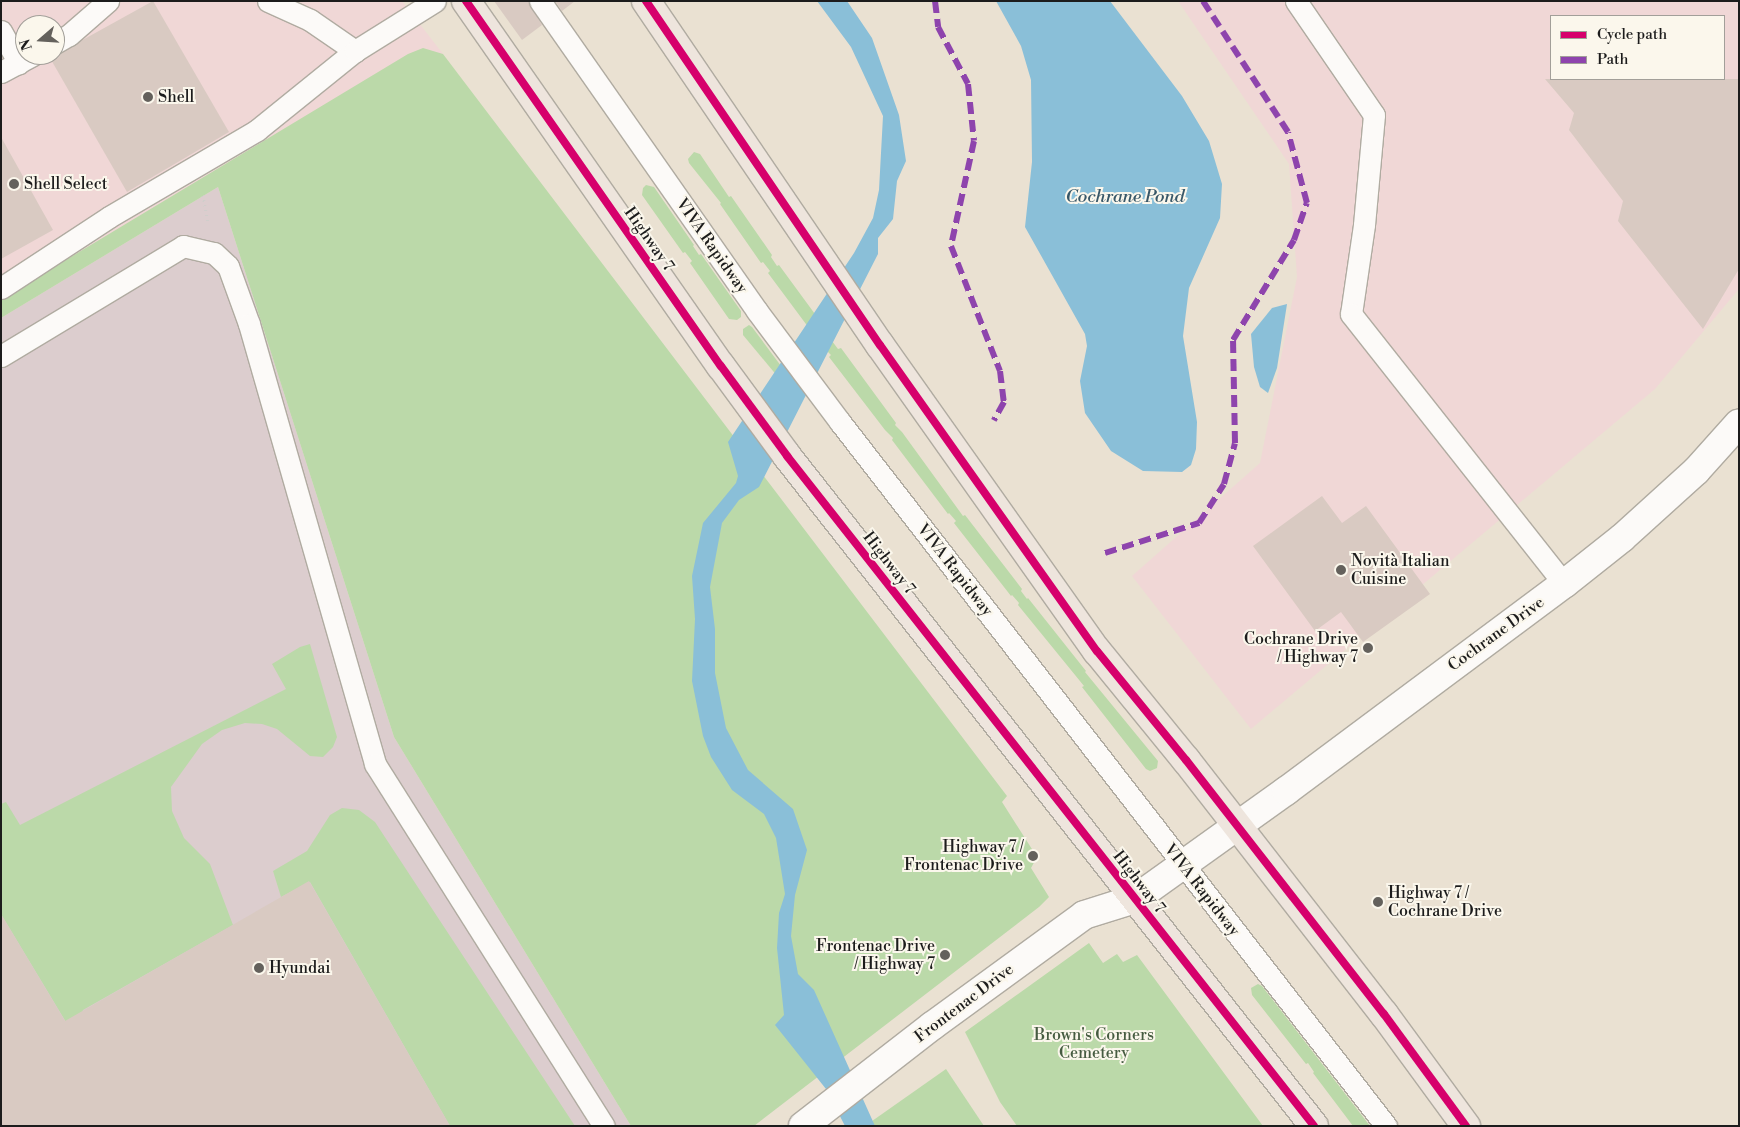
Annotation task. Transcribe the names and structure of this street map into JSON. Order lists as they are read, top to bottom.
{
  "streets": {
    "main road": ["Highway 7"],
    "street": ["Cochrane Drive", "Frontenac Drive"],
    "lane": ["VIVA Rapidway"]
  },
  "crossings": [
    ["Highway 7", "Frontenac Drive"],
    ["VIVA Rapidway", "Cochrane Drive"],
    ["VIVA Rapidway", "Frontenac Drive"],
    ["Cochrane Drive", "Frontenac Drive"]
  ],
  "water": ["Cochrane Pond"],
  "parks": ["Brown's Corners Cemetery"],
  "places": [
    "Shell",
    "Shell Select",
    "Novità Italian Cuisine",
    "Cochrane Drive / Highway 7",
    "Highway 7 / Frontenac Drive",
    "Highway 7 / Cochrane Drive",
    "Frontenac Drive / Highway 7",
    "Hyundai"
  ],
  "legend": ["Cycle path", "Path"],
  "north": "left"
}
